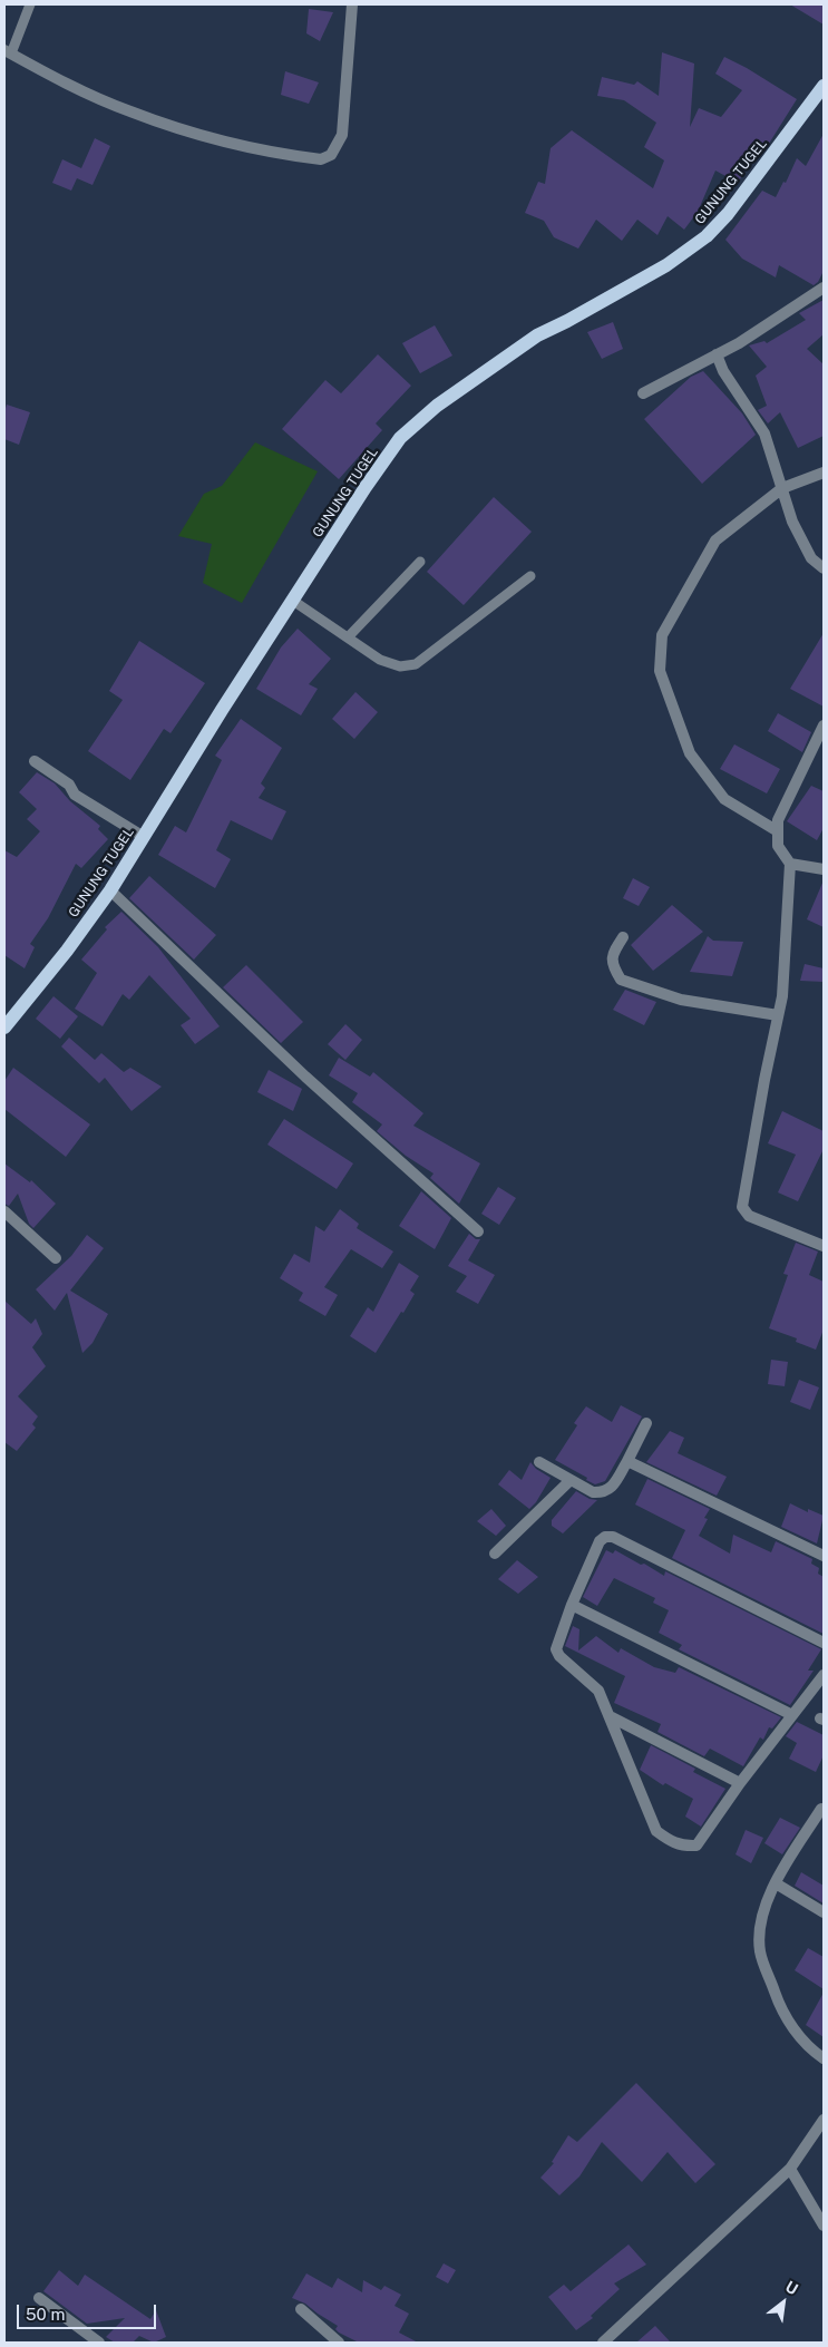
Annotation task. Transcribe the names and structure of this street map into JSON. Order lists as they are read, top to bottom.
{
  "streets": {
    "main road": ["GUNUNG TUGEL"]
  },
  "scale_bar": "50 m",
  "north": "top right"
}
